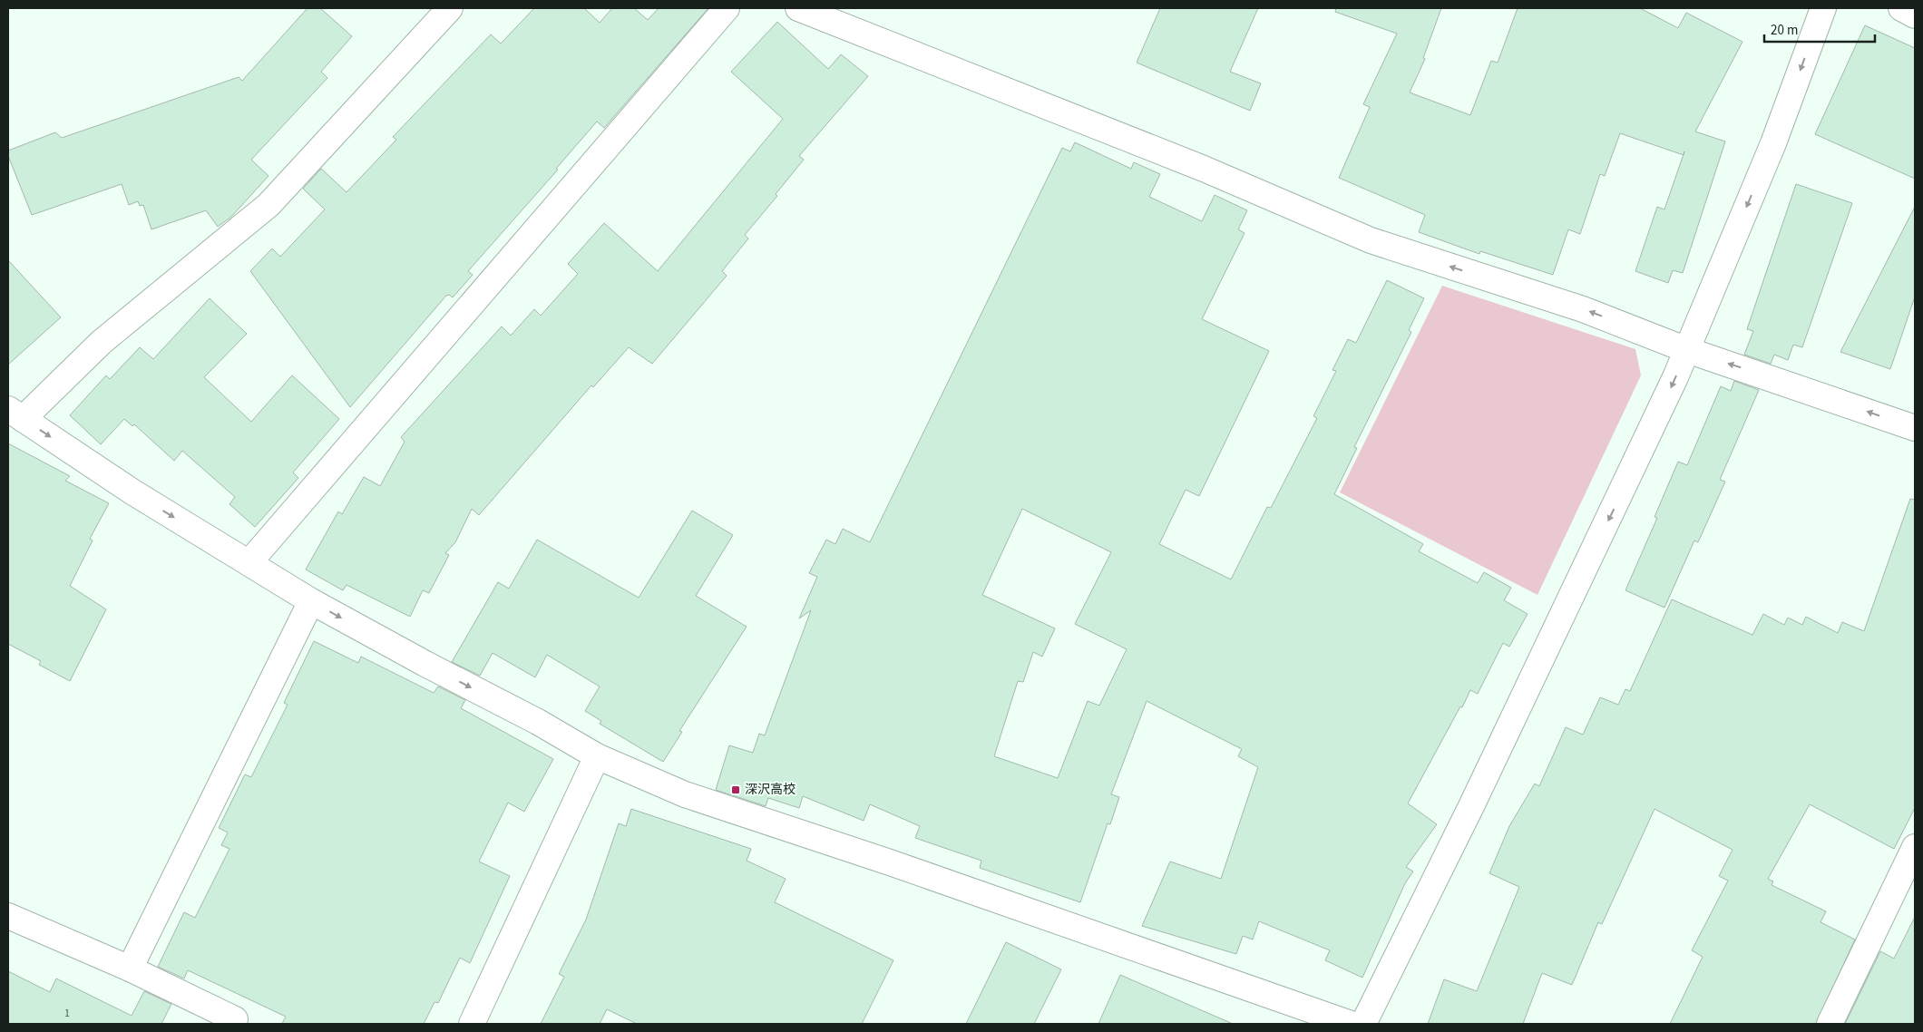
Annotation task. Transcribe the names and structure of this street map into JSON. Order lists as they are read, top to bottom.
{
  "places": {
    "transit": ["深沢高校"]
  },
  "house_numbers": ["1"],
  "scale_bar": "20 m"
}
